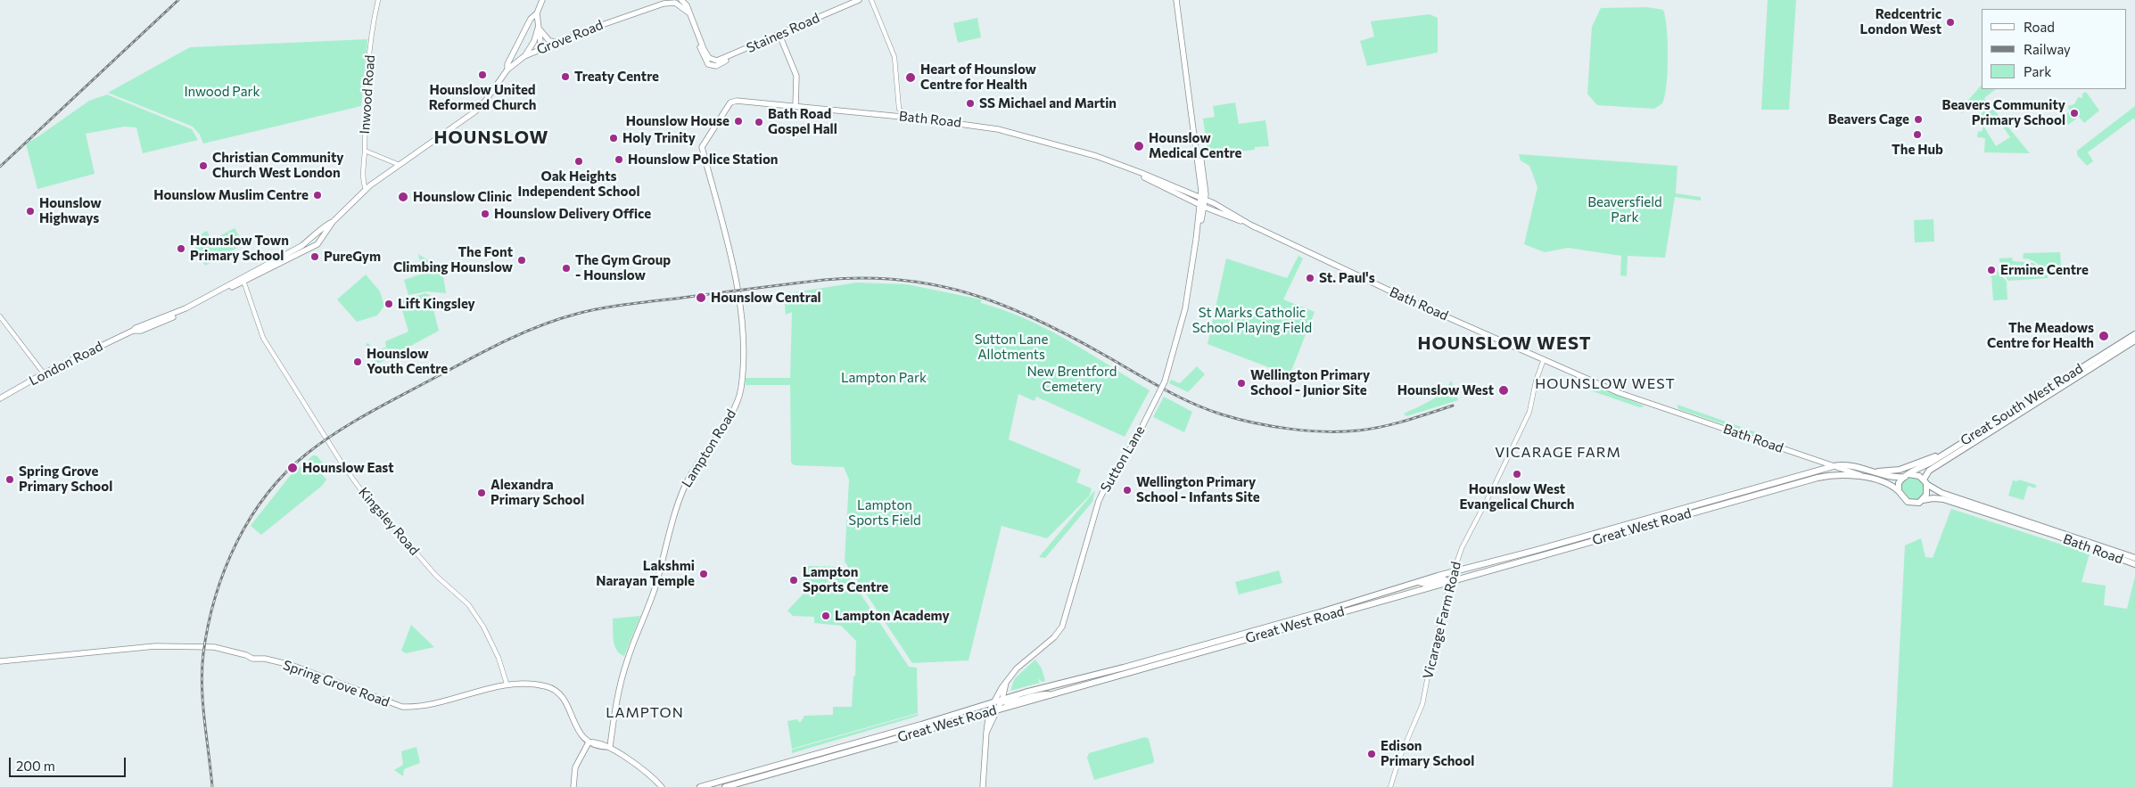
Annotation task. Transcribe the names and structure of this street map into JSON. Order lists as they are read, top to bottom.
{
  "streets": {
    "highway": ["Bath Road", "Great South West Road", "Great West Road"],
    "main road": [
      "Staines Road",
      "Grove Road",
      "London Road",
      "Lampton Road",
      "Sutton Lane",
      "Spring Grove Road"
    ],
    "street": ["Inwood Road", "Kingsley Road", "Vicarage Farm Road"]
  },
  "crossings": [
    ["Bath Road", "Great South West Road"],
    ["Bath Road", "Lampton Road"],
    ["Bath Road", "Sutton Lane"],
    ["Bath Road", "Great West Road"],
    ["Bath Road", "Vicarage Farm Road"],
    ["London Road", "Kingsley Road"],
    ["Sutton Lane", "Great West Road"],
    ["Kingsley Road", "Spring Grove Road"],
    ["Great West Road", "Vicarage Farm Road"]
  ],
  "districts": [
    "HOUNSLOW",
    "HOUNSLOW WEST",
    "HOUNSLOW WEST",
    "VICARAGE FARM",
    "LAMPTON"
  ],
  "parks": [
    "Inwood Park",
    "Beaversfield Park",
    "St Marks Catholic School Playing Field",
    "Sutton Lane Allotments",
    "New Brentford Cemetery",
    "Lampton Park",
    "Lampton Sports Field"
  ],
  "places": [
    "Redcentric London West",
    "Hounslow United Reformed Church",
    "Treaty Centre",
    "Heart of Hounslow Centre for Health",
    "SS Michael and Martin",
    "Beavers Community Primary School",
    "Beavers Cage",
    "Hounslow House",
    "Bath Road Gospel Hall",
    "The Hub",
    "Holy Trinity",
    "Hounslow Medical Centre",
    "Hounslow Police Station",
    "Oak Heights Independent School",
    "Christian Community Church West London",
    "Hounslow Muslim Centre",
    "Hounslow Clinic",
    "Hounslow Highways",
    "Hounslow Delivery Office",
    "Hounslow Town Primary School",
    "PureGym",
    "The Font Climbing Hounslow",
    "The Gym Group - Hounslow",
    "Ermine Centre",
    "St. Paul's",
    "Hounslow Central",
    "Lift Kingsley",
    "The Meadows Centre for Health",
    "Hounslow Youth Centre",
    "Wellington Primary School - Junior Site",
    "Hounslow West",
    "Hounslow East",
    "Hounslow West Evangelical Church",
    "Spring Grove Primary School",
    "Wellington Primary School - Infants Site",
    "Alexandra Primary School",
    "Lakshmi Narayan Temple",
    "Lampton Sports Centre",
    "Lampton Academy",
    "Edison Primary School"
  ],
  "legend": ["Road", "Railway", "Park"],
  "scale_bar": "200 m"
}
